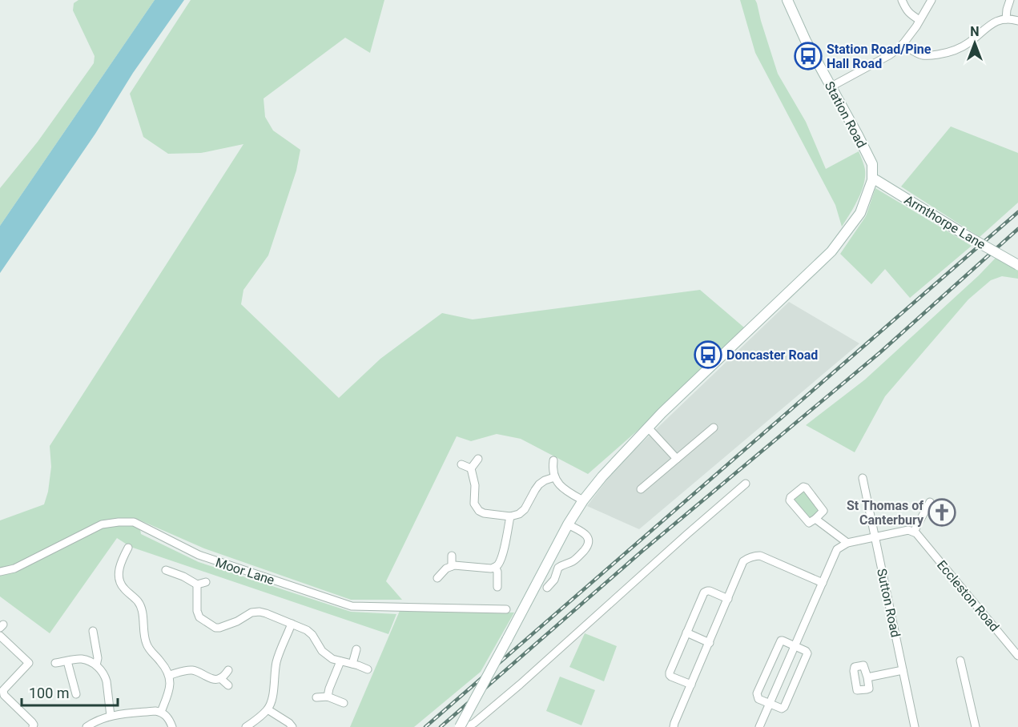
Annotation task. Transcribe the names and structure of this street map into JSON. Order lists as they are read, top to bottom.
{
  "streets": {
    "street": [
      "Station Road",
      "Armthorpe Lane",
      "Moor Lane",
      "Eccleston Road",
      "Sutton Road"
    ]
  },
  "crossings": [
    ["Station Road", "Armthorpe Lane"]
  ],
  "places": {
    "bus stop": ["Station Road/Pine Hall Road", "Doncaster Road"],
    "church": ["St Thomas of Canterbury"]
  },
  "scale_bar": "100 m",
  "north": "top"
}
